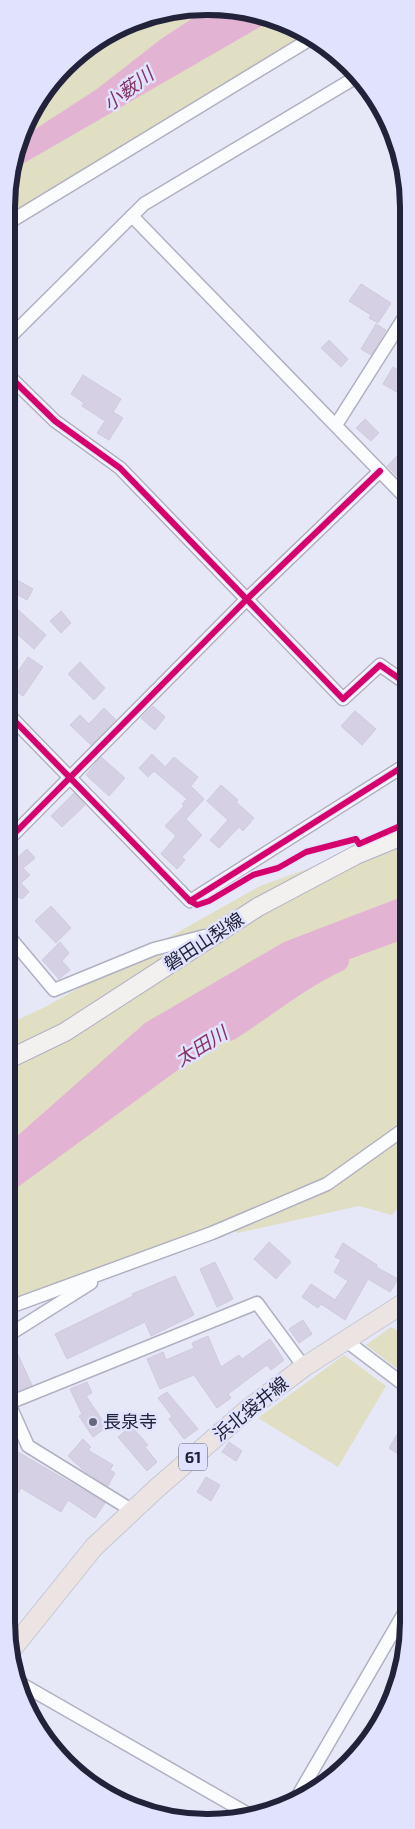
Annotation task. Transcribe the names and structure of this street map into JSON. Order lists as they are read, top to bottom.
{
  "streets": {
    "main road": ["磐田山梨線", "浜北袋井線", "61"]
  },
  "water": ["小薮川", "太田川"],
  "places": ["長泉寺"]
}
